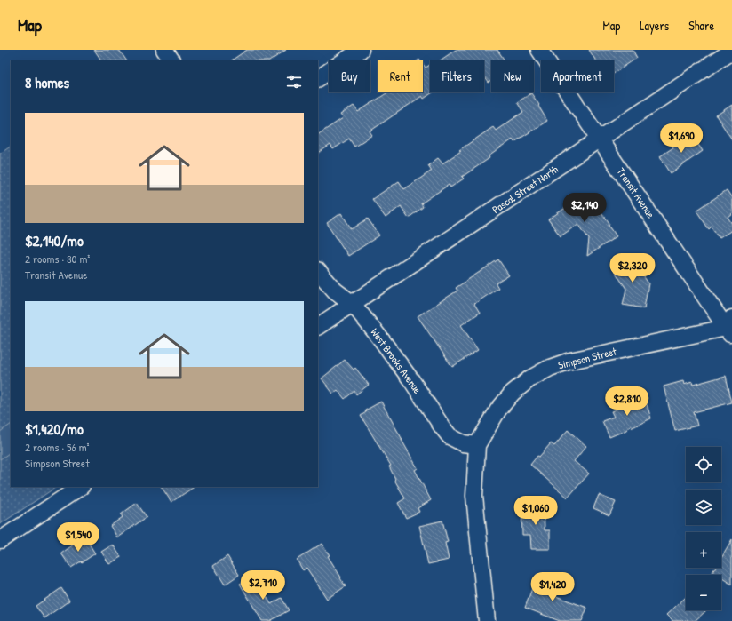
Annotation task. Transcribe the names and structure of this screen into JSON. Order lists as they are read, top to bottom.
{
  "streets": {
    "street": [
      "Pascal Street North",
      "Transit Avenue",
      "Simpson Street",
      "West Brooks Avenue"
    ]
  },
  "crossings": [
    ["Pascal Street North", "Transit Avenue"],
    ["Pascal Street North", "West Brooks Avenue"],
    ["Transit Avenue", "Simpson Street"],
    ["Simpson Street", "West Brooks Avenue"]
  ],
  "page": {
    "header": "Map",
    "nav": ["Map", "Layers", "Share"],
    "chip": [
      "Buy",
      "Rent",
      "Filters",
      "New",
      "Apartment"
    ],
    "heading": "8 homes",
    "list": [
      {
        "name": "$2,140/mo",
        "note": "2 rooms · 80 m² · Transit Avenue"
      },
      {
        "name": "$1,420/mo",
        "note": "2 rooms · 56 m² · Simpson Street"
      }
    ],
    "price": [
      "$1,690",
      "$2,140",
      "$2,320",
      "$2,810",
      "$1,060",
      "$1,540",
      "$2,710",
      "$1,420"
    ],
    "map_buttons": ["+", "−"]
  }
}
